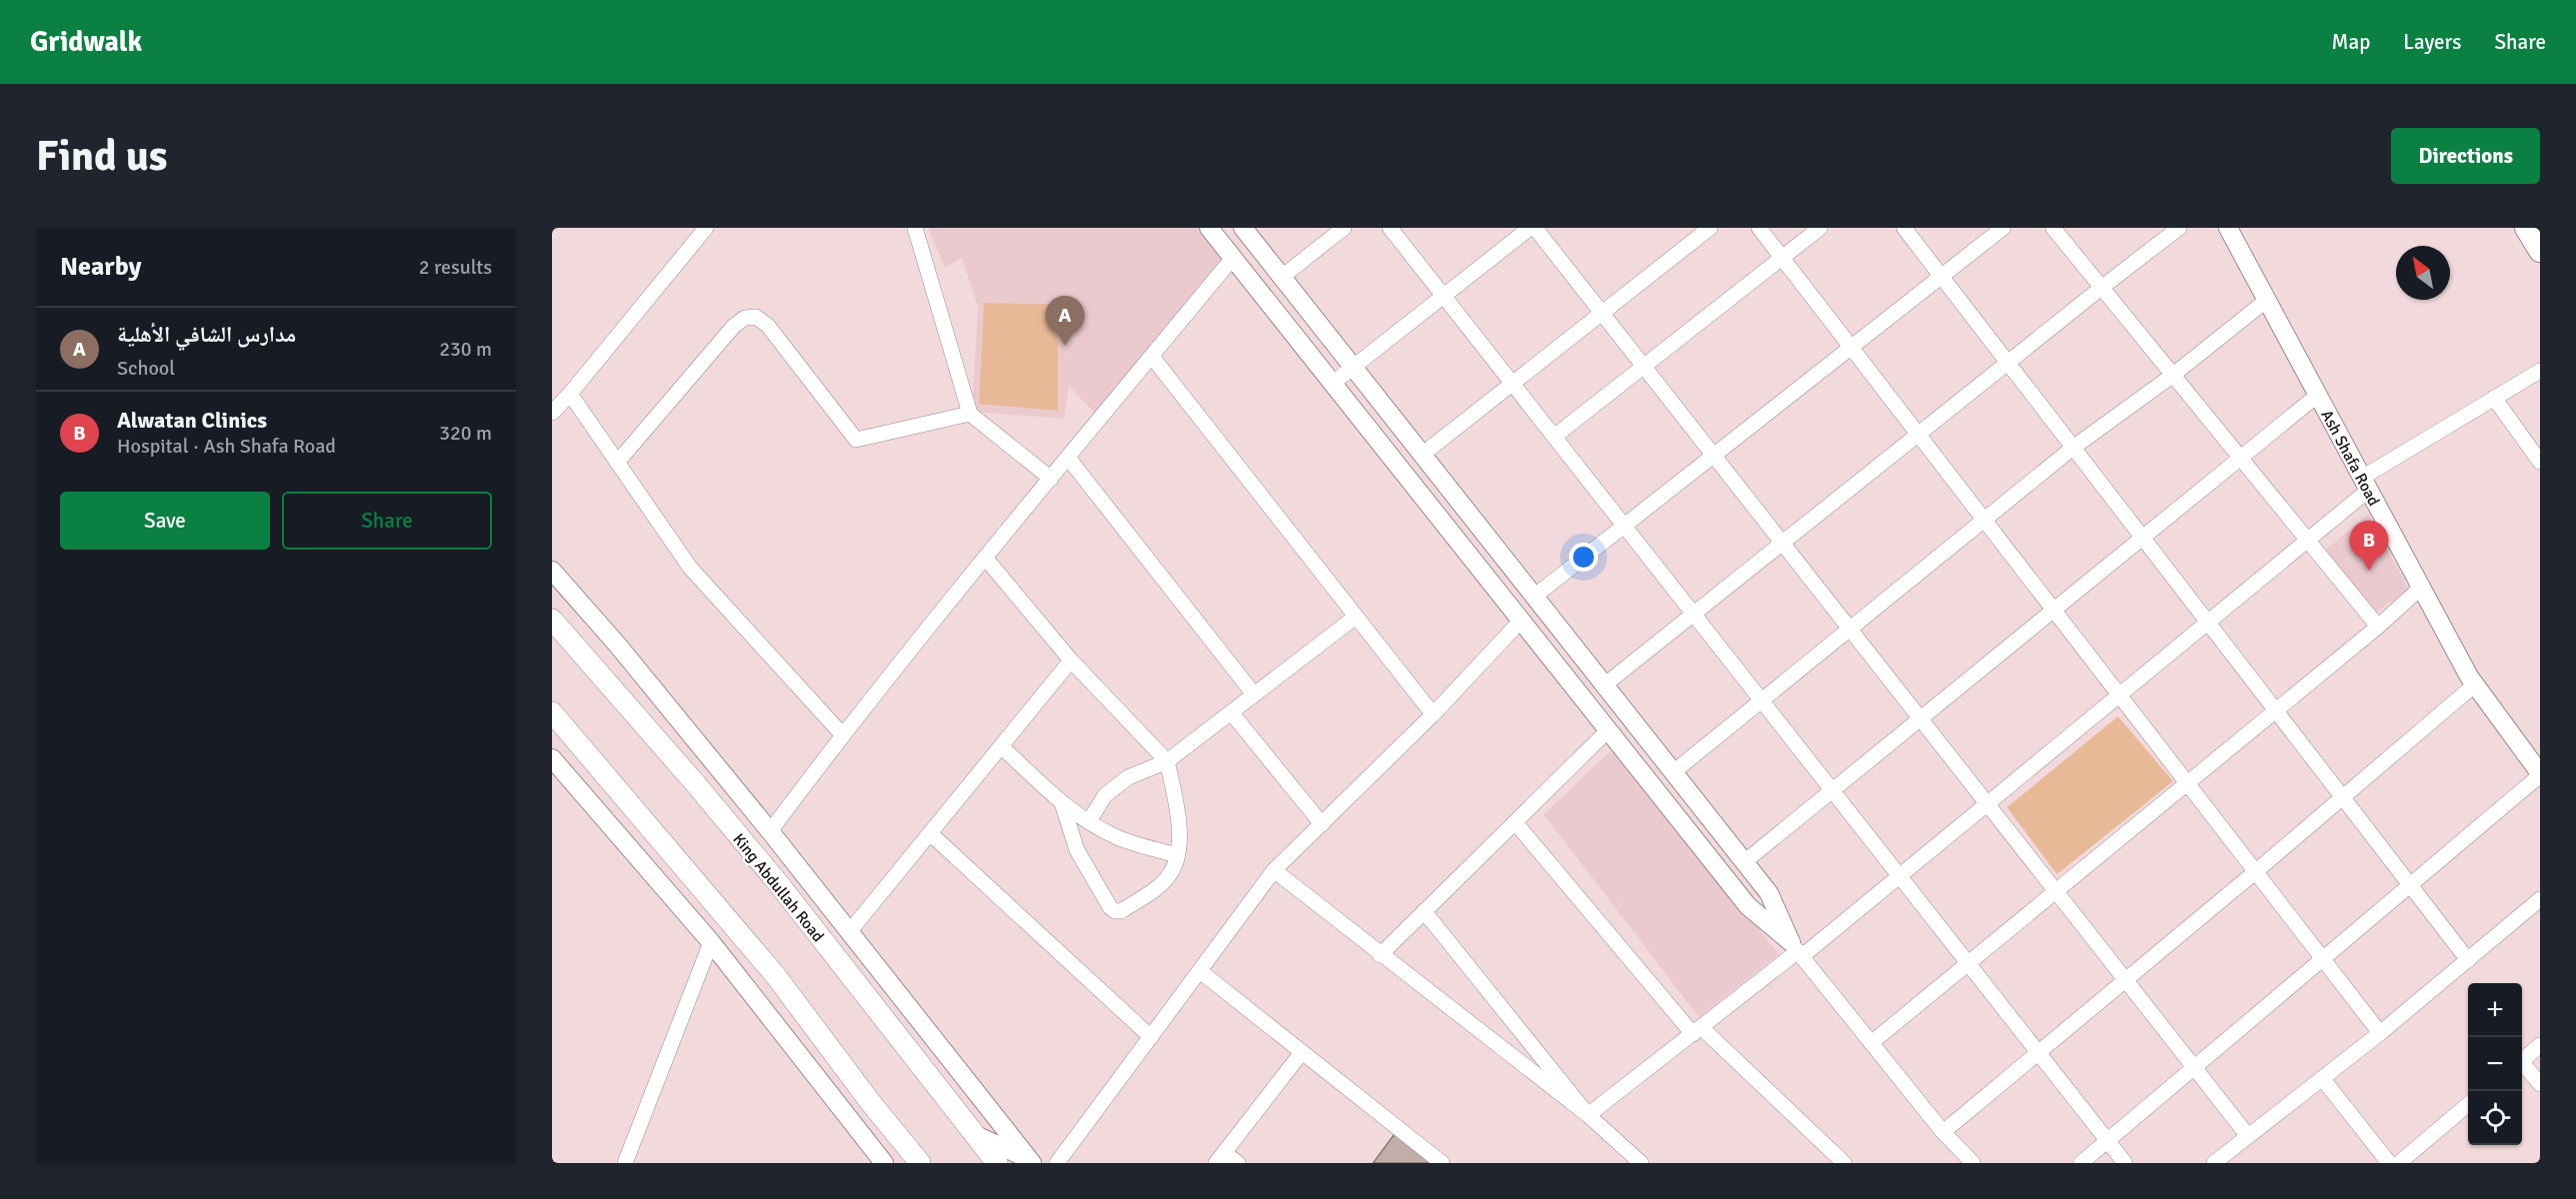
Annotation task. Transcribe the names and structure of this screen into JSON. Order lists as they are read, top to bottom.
{
  "streets": {
    "main road": ["King Abdullah Road"],
    "street": ["Ash Shafa Road"]
  },
  "north": "top left",
  "page": {
    "header": "Gridwalk",
    "nav": ["Map", "Layers", "Share"],
    "buttons": [
      "Directions",
      ["Save", "Share"]
    ],
    "title": "Find us",
    "heading": ["Nearby", "2 results"],
    "pins": ["A", "B"],
    "list": [
      {
        "mark": "A",
        "name": "مدارس الشافي الأهلية",
        "note": "School",
        "value": "230 m"
      },
      {
        "mark": "B",
        "name": "Alwatan Clinics",
        "note": "Hospital · Ash Shafa Road",
        "value": "320 m"
      }
    ],
    "map_buttons": ["+", "−"]
  }
}
